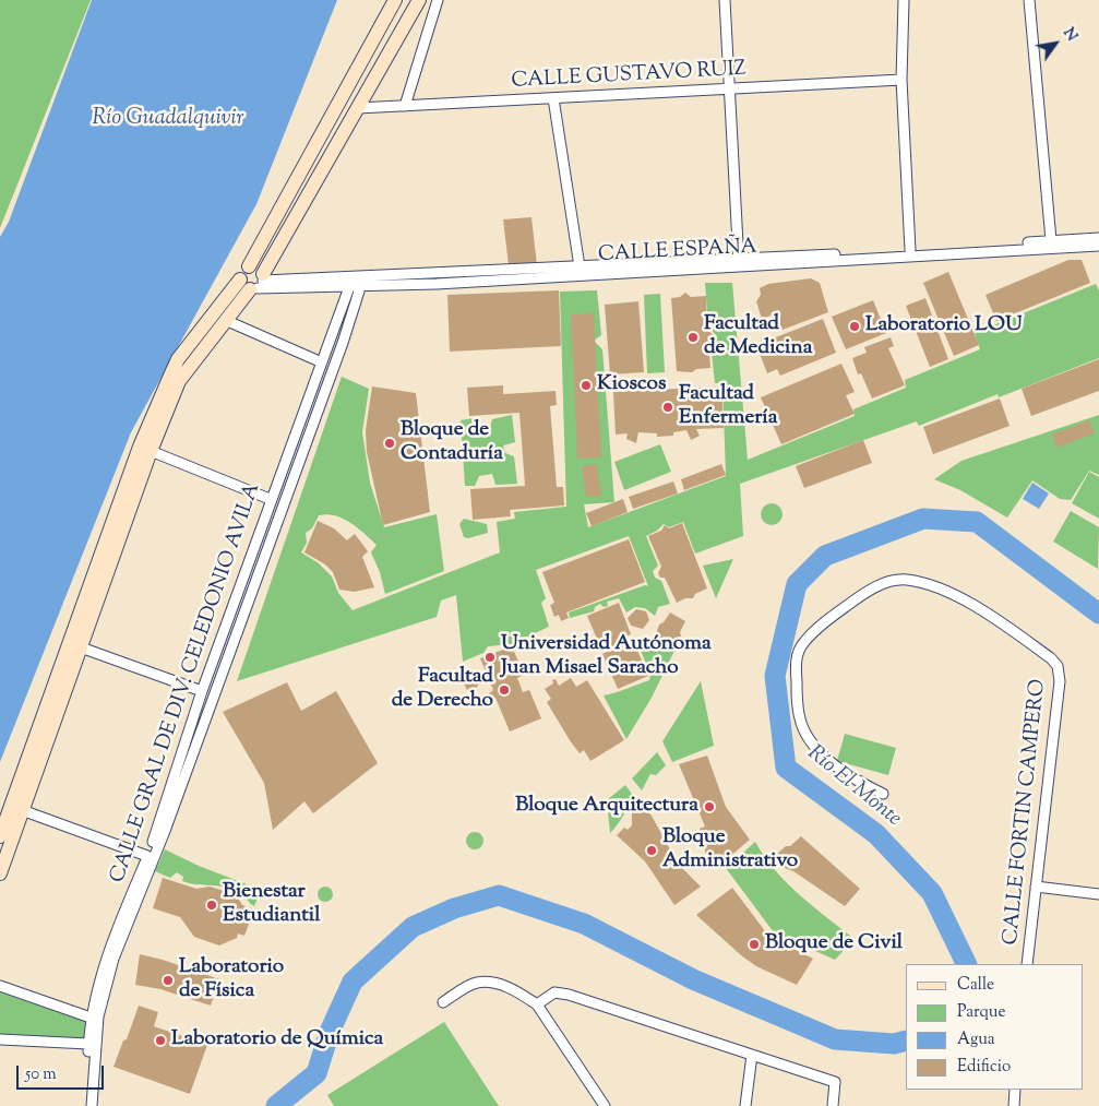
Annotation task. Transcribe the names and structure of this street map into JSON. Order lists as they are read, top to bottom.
{
  "streets": {
    "street": [
      "CALLE GUSTAVO RUIZ",
      "CALLE ESPAÑA",
      "CALLE GRAL DE DIV. CELEDONIO AVILA",
      "CALLE FORTIN CAMPERO"
    ]
  },
  "crossings": [
    ["CALLE ESPAÑA", "CALLE GRAL DE DIV. CELEDONIO AVILA"]
  ],
  "water": ["Río Guadalquivir", "Río El Monte"],
  "places": [
    "Laboratorio LOU",
    "Facultad de Medicina",
    "Kioscos",
    "Facultad Enfermería",
    "Bloque de Contaduría",
    "Universidad Autónoma Juan Misael Saracho",
    "Facultad de Derecho",
    "Bloque Arquitectura",
    "Bloque Administrativo",
    "Bienestar Estudiantil",
    "Bloque de Civil",
    "Laboratorio de Física",
    "Laboratorio de Química"
  ],
  "legend": [
    "Calle",
    "Parque",
    "Agua",
    "Edificio"
  ],
  "scale_bar": "50 m",
  "north": "top right"
}
